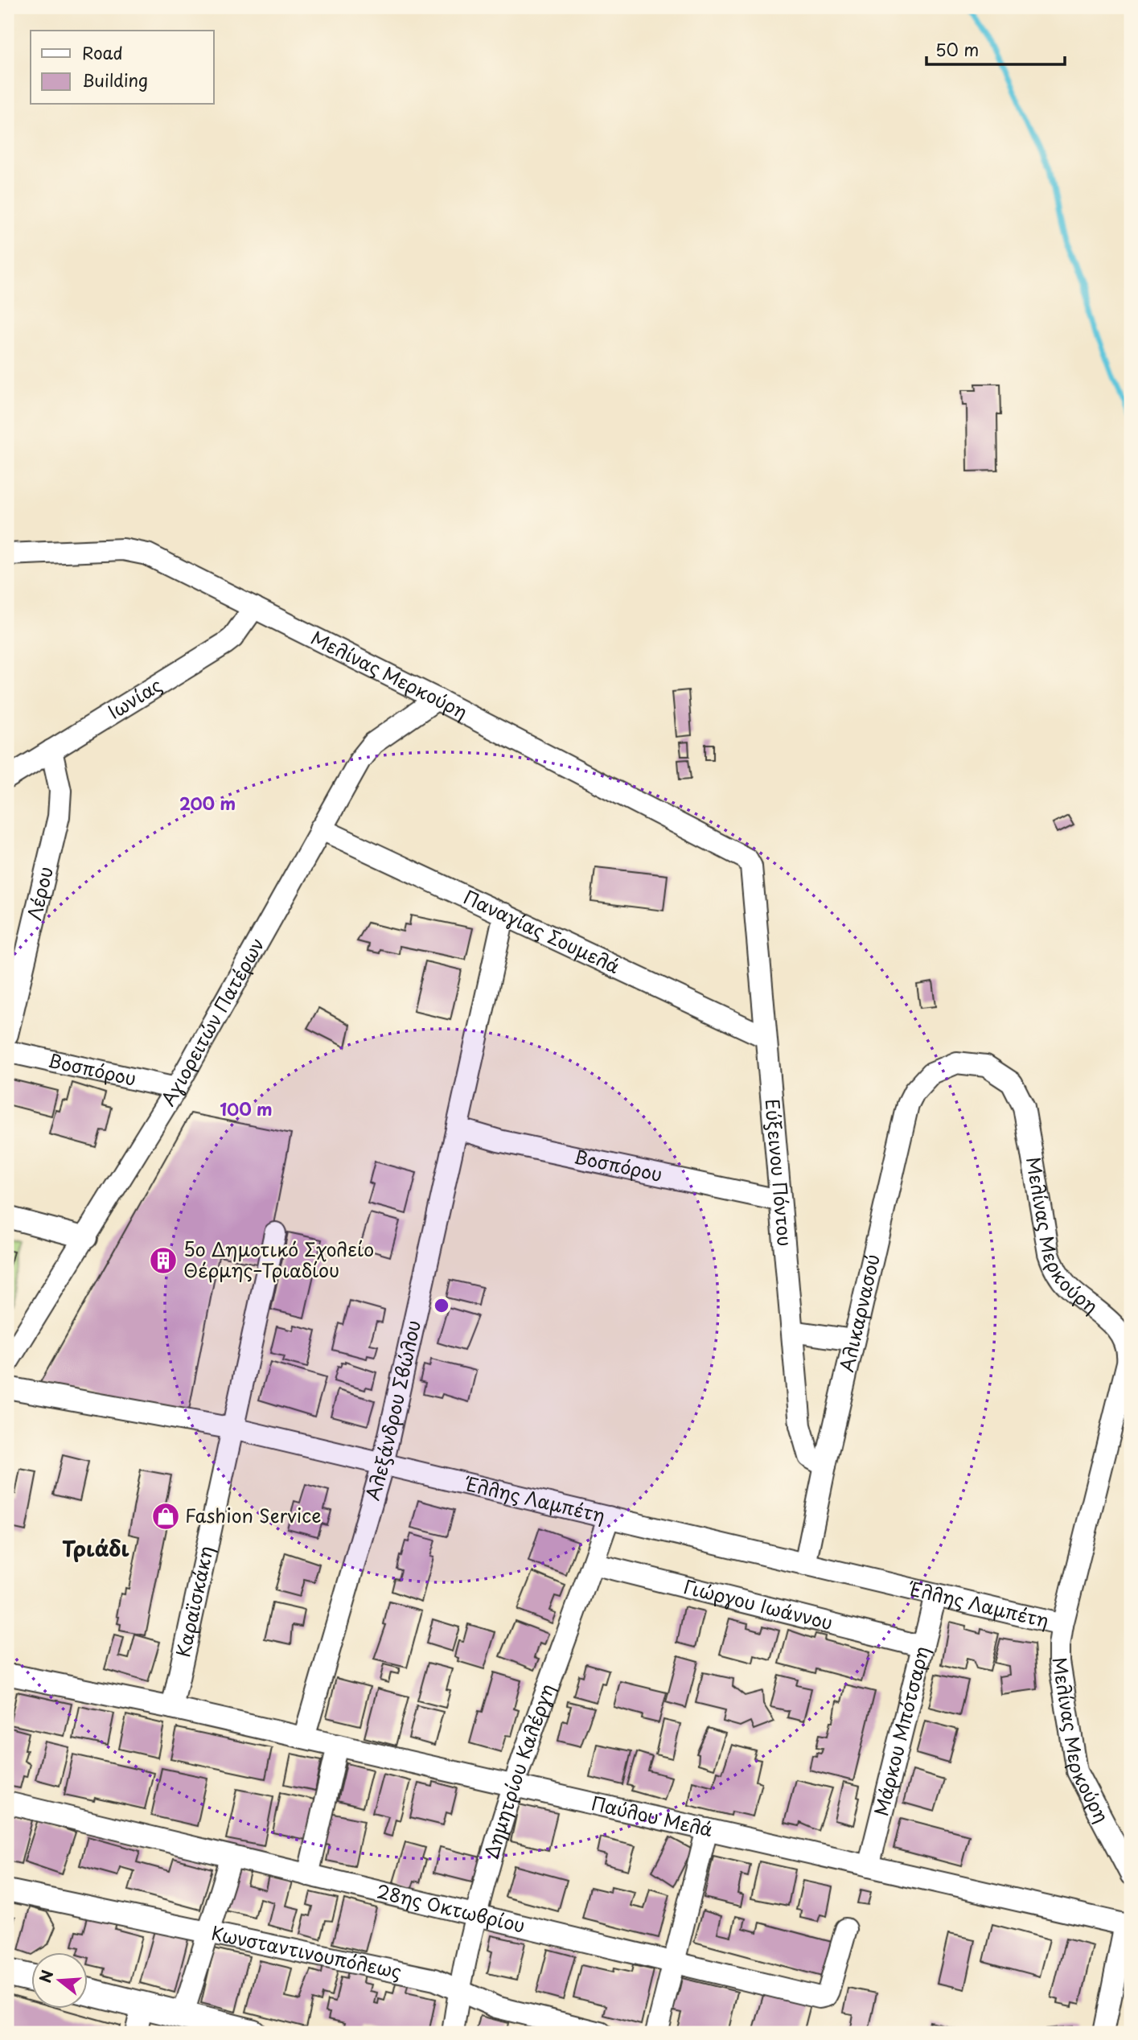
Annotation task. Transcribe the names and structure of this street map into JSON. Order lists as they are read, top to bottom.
{
  "streets": {
    "street": [
      "Μελίνας Μερκούρη",
      "Ιωνίας",
      "Λέρου",
      "Παναγίας Σουμελά",
      "Αγιορειτών Πατέρων",
      "Βοσπόρου",
      "Εύξεινου Πόντου",
      "Αλικαρνασού",
      "Αλεξάνδρου Σβώλου",
      "Έλλης Λαμπέτη",
      "Καραϊσκάκη",
      "Γιώργου Ιωάννου",
      "Μάρκου Μπότσαρη",
      "Δημητρίου Καλέργη",
      "Παύλου Μελά",
      "28ης Οκτωβρίου",
      "Κωνσταντινουπόλεως"
    ]
  },
  "crossings": [
    ["Μελίνας Μερκούρη", "Ιωνίας"],
    ["Μελίνας Μερκούρη", "Αγιορειτών Πατέρων"],
    ["Μελίνας Μερκούρη", "Εύξεινου Πόντου"],
    ["Μελίνας Μερκούρη", "Αλικαρνασού"],
    ["Μελίνας Μερκούρη", "Έλλης Λαμπέτη"],
    ["Ιωνίας", "Λέρου"],
    ["Παναγίας Σουμελά", "Αγιορειτών Πατέρων"],
    ["Παναγίας Σουμελά", "Εύξεινου Πόντου"],
    ["Παναγίας Σουμελά", "Αλεξάνδρου Σβώλου"],
    ["Αγιορειτών Πατέρων", "Βοσπόρου"],
    ["Βοσπόρου", "Εύξεινου Πόντου"],
    ["Βοσπόρου", "Αλεξάνδρου Σβώλου"],
    ["Εύξεινου Πόντου", "Αλικαρνασού"],
    ["Αλικαρνασού", "Έλλης Λαμπέτη"],
    ["Αλεξάνδρου Σβώλου", "Έλλης Λαμπέτη"],
    ["Αλεξάνδρου Σβώλου", "Παύλου Μελά"],
    ["Έλλης Λαμπέτη", "Καραϊσκάκη"],
    ["Έλλης Λαμπέτη", "Μάρκου Μπότσαρη"],
    ["Έλλης Λαμπέτη", "Δημητρίου Καλέργη"],
    ["Καραϊσκάκη", "Παύλου Μελά"],
    ["Γιώργου Ιωάννου", "Μάρκου Μπότσαρη"],
    ["Γιώργου Ιωάννου", "Δημητρίου Καλέργη"],
    ["Μάρκου Μπότσαρη", "Παύλου Μελά"],
    ["Δημητρίου Καλέργη", "Παύλου Μελά"],
    ["Δημητρίου Καλέργη", "28ης Οκτωβρίου"],
    ["Δημητρίου Καλέργη", "Κωνσταντινουπόλεως"]
  ],
  "districts": ["Τριάδι"],
  "places": {
    "building": ["5ο Δημοτικό Σχολείο Θέρμης–Τριαδίου"],
    "shop": ["Fashion Service"]
  },
  "legend": ["Road", "Building"],
  "scale_bar": "50 m",
  "north": "left",
  "rings": ["200 m", "100 m"]
}
